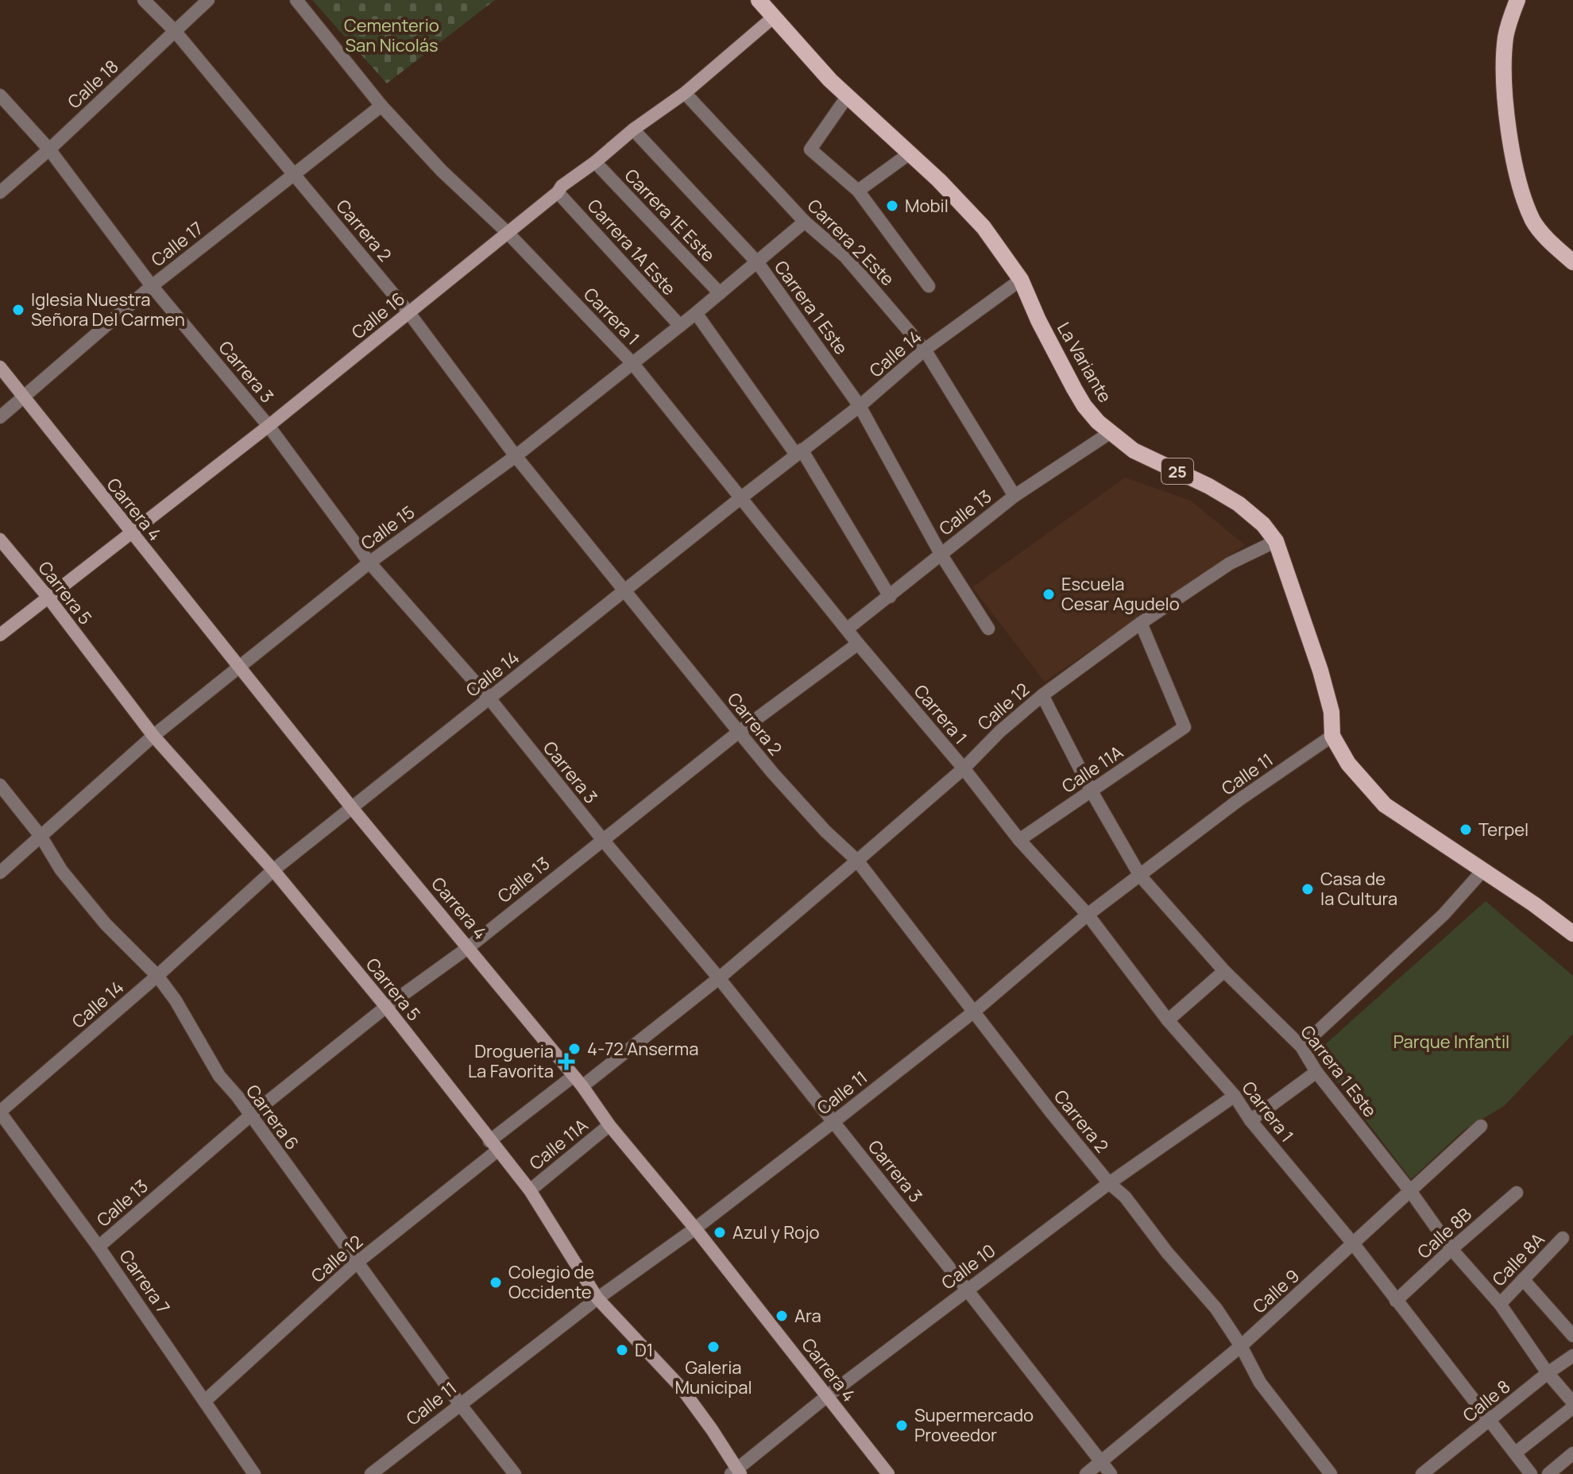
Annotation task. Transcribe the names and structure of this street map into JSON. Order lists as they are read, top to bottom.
{
  "streets": {
    "main road": ["La Variante", "25"],
    "street": [
      "Calle 18",
      "Carrera 1E Este",
      "Carrera 2",
      "Carrera 2 Este",
      "Calle 17",
      "Carrera 1A Este",
      "Carrera 1 Este",
      "Calle 16",
      "Carrera 1",
      "Calle 14",
      "Carrera 3",
      "Carrera 4",
      "Calle 13",
      "Calle 15",
      "Carrera 5",
      "Calle 12",
      "Calle 11A",
      "Calle 11",
      "Carrera 6",
      "Calle 8B",
      "Calle 8A",
      "Calle 10",
      "Carrera 7",
      "Calle 9",
      "Calle 8"
    ]
  },
  "crossings": [
    ["Calle 18", "Carrera 2"],
    ["Calle 18", "Carrera 3"],
    ["Carrera 1E Este", "Calle 16"],
    ["Carrera 1E Este", "Calle 15"],
    ["Carrera 2", "Calle 17"],
    ["Carrera 2", "Calle 16"],
    ["Carrera 2", "Calle 14"],
    ["Carrera 2", "Calle 13"],
    ["Carrera 2", "Calle 15"],
    ["Carrera 2", "Calle 12"],
    ["Carrera 2", "Calle 11"],
    ["Carrera 2", "Calle 10"],
    ["Carrera 2", "Calle 9"],
    ["Carrera 2 Este", "Calle 16"],
    ["Carrera 2 Este", "Calle 14"],
    ["Carrera 2 Este", "Calle 13"],
    ["Carrera 2 Este", "Calle 15"],
    ["Calle 17", "Carrera 1"],
    ["Calle 17", "Carrera 3"],
    ["Calle 17", "Carrera 4"],
    ["Carrera 1A Este", "Calle 16"],
    ["Carrera 1A Este", "Calle 15"],
    ["Carrera 1 Este", "Calle 16"],
    ["Carrera 1 Este", "Calle 14"],
    ["Carrera 1 Este", "Calle 13"],
    ["Carrera 1 Este", "Calle 15"],
    ["Carrera 1 Este", "Calle 12"],
    ["Carrera 1 Este", "Calle 11A"],
    ["Carrera 1 Este", "Calle 11"],
    ["Carrera 1 Este", "Calle 8B"],
    ["Carrera 1 Este", "Calle 8A"],
    ["Carrera 1 Este", "Calle 9"],
    ["Carrera 1 Este", "Calle 8"],
    ["Calle 16", "Carrera 1"],
    ["Calle 16", "La Variante"],
    ["Calle 16", "Carrera 3"],
    ["Calle 16", "Carrera 4"],
    ["Calle 16", "Carrera 5"],
    ["Carrera 1", "Calle 14"],
    ["Carrera 1", "Calle 13"],
    ["Carrera 1", "Calle 15"],
    ["Carrera 1", "Calle 12"],
    ["Carrera 1", "Calle 11A"],
    ["Carrera 1", "Calle 11"],
    ["Carrera 1", "Calle 8B"],
    ["Carrera 1", "Calle 10"],
    ["Carrera 1", "Calle 9"],
    ["Carrera 1", "Calle 8"],
    ["Calle 14", "La Variante"],
    ["Calle 14", "Carrera 3"],
    ["Calle 14", "Carrera 4"],
    ["Calle 14", "Carrera 5"],
    ["Calle 14", "Carrera 6"],
    ["Calle 14", "Carrera 7"],
    ["La Variante", "Calle 13"],
    ["La Variante", "Calle 12"],
    ["La Variante", "Calle 11"],
    ["Carrera 3", "Calle 13"],
    ["Carrera 3", "Calle 15"],
    ["Carrera 3", "Calle 12"],
    ["Carrera 3", "Calle 11"],
    ["Carrera 3", "Calle 10"],
    ["Carrera 3", "Calle 9"],
    ["Carrera 4", "Calle 13"],
    ["Carrera 4", "Calle 15"],
    ["Carrera 4", "Calle 12"],
    ["Carrera 4", "Calle 11A"],
    ["Carrera 4", "Calle 11"],
    ["Carrera 4", "Calle 10"],
    ["Calle 13", "Carrera 5"],
    ["Calle 13", "Carrera 6"],
    ["Calle 13", "Carrera 7"],
    ["Calle 15", "Carrera 5"],
    ["Calle 15", "Carrera 6"],
    ["Carrera 5", "Calle 12"],
    ["Carrera 5", "Calle 11A"],
    ["Carrera 5", "Calle 11"],
    ["Carrera 5", "Calle 10"],
    ["Calle 12", "Calle 11A"],
    ["Calle 12", "Carrera 6"],
    ["Calle 12", "Carrera 7"],
    ["Calle 11", "Carrera 6"]
  ],
  "parks": ["Cementerio San Nicolás", "Parque Infantil"],
  "places": {
    "other": [
      "Mobil",
      "Iglesia Nuestra Señora Del Carmen",
      "Escuela Cesar Agudelo",
      "Terpel",
      "Casa de la Cultura",
      "4-72 Anserma",
      "Azul y Rojo",
      "Colegio de Occidente",
      "Ara",
      "Galeria Municipal",
      "D1",
      "Supermercado Proveedor"
    ],
    "health": ["Drogueria La Favorita"]
  }
}
